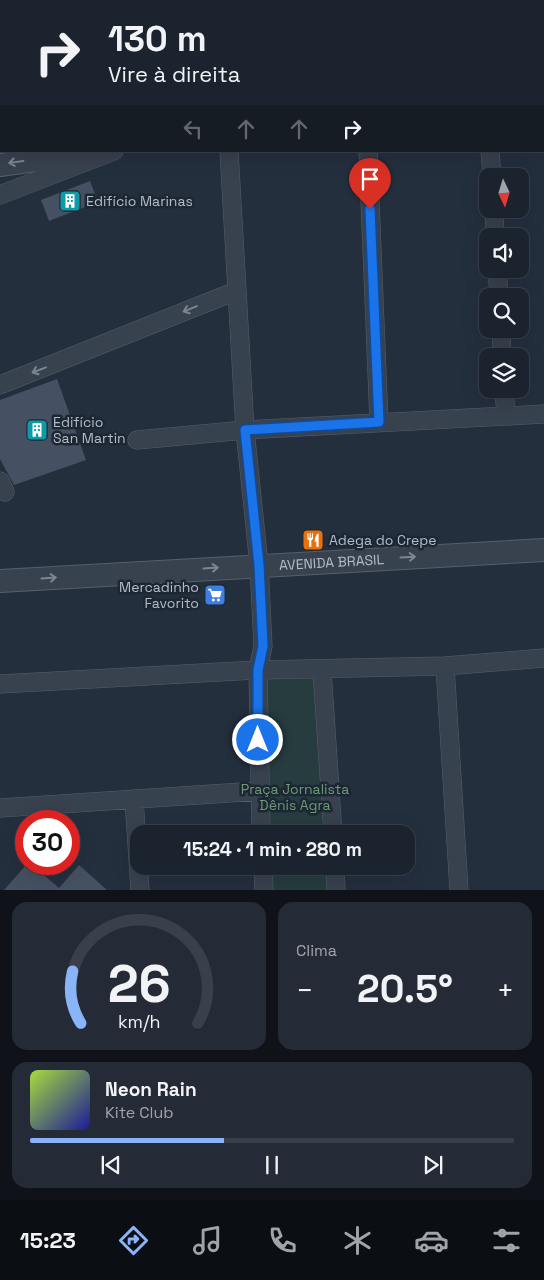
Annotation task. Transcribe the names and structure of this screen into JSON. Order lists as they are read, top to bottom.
{
  "streets": {
    "street": ["AVENIDA BRASIL"]
  },
  "parks": ["Praça Jornalista Dênis Agra"],
  "places": {
    "building": ["Edifício Marinas", "Edifício San Martin"],
    "restaurant": ["Adega do Crepe"],
    "supermarket": ["Mercadinho Favorito"]
  },
  "north": "bottom",
  "page": {
    "turn": ["130 m", "Vire à direita"],
    "limit": "30",
    "trip": "15:24 · 1 min · 280 m",
    "tile": "Clima",
    "heat": ["−", "20.5°", "+"],
    "song": ["Neon Rain", "Kite Club"],
    "tabs": "15:23",
    "gauge": ["26", "km/h"]
  }
}
